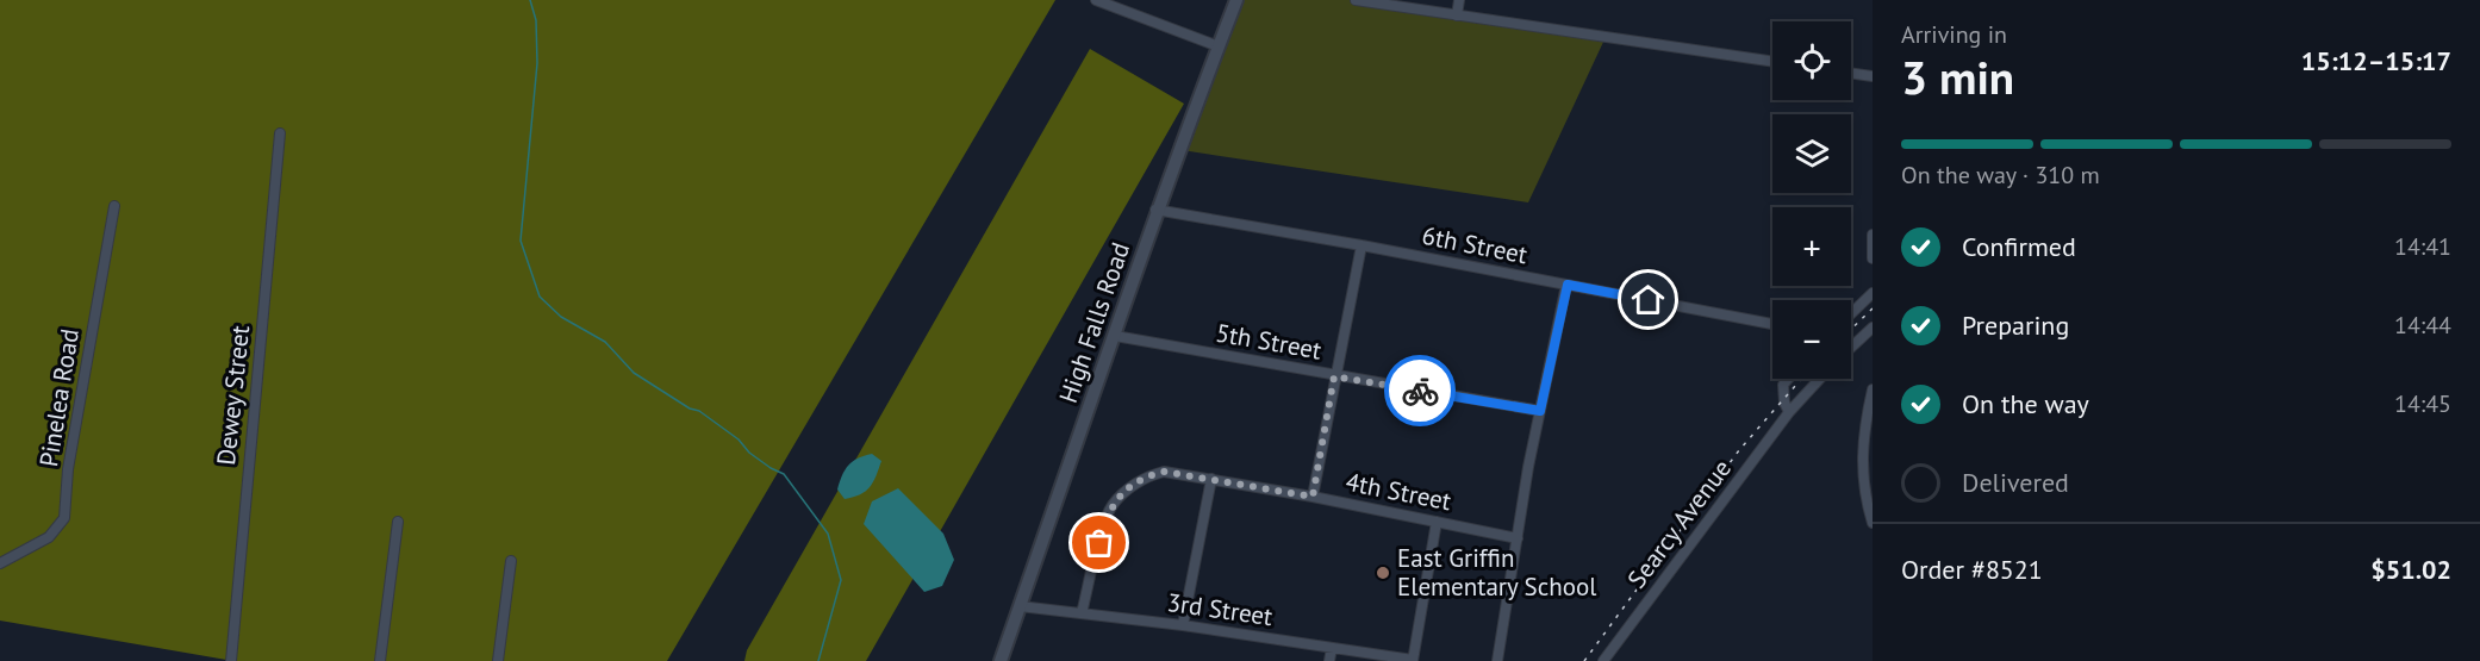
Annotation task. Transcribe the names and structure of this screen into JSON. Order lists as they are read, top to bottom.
{
  "streets": {
    "street": [
      "6th Street",
      "High Falls Road",
      "5th Street",
      "Dewey Street",
      "Pinelea Road",
      "4th Street",
      "Searcy Avenue",
      "3rd Street"
    ]
  },
  "crossings": [
    ["6th Street", "High Falls Road"],
    ["High Falls Road", "5th Street"],
    ["High Falls Road", "3rd Street"],
    ["4th Street", "3rd Street"]
  ],
  "places": ["East Griffin Elementary School"],
  "page": {
    "heading": ["3 min", "Arriving in", "15:12–15:17"],
    "panel": ["Order #8521", "$51.02"],
    "map_buttons": ["+", "−"],
    "bar": "On the way · 310 m",
    "list": [
      ["Confirmed", "14:41"],
      ["Preparing", "14:44"],
      ["On the way", "14:45"],
      "Delivered"
    ]
  }
}
